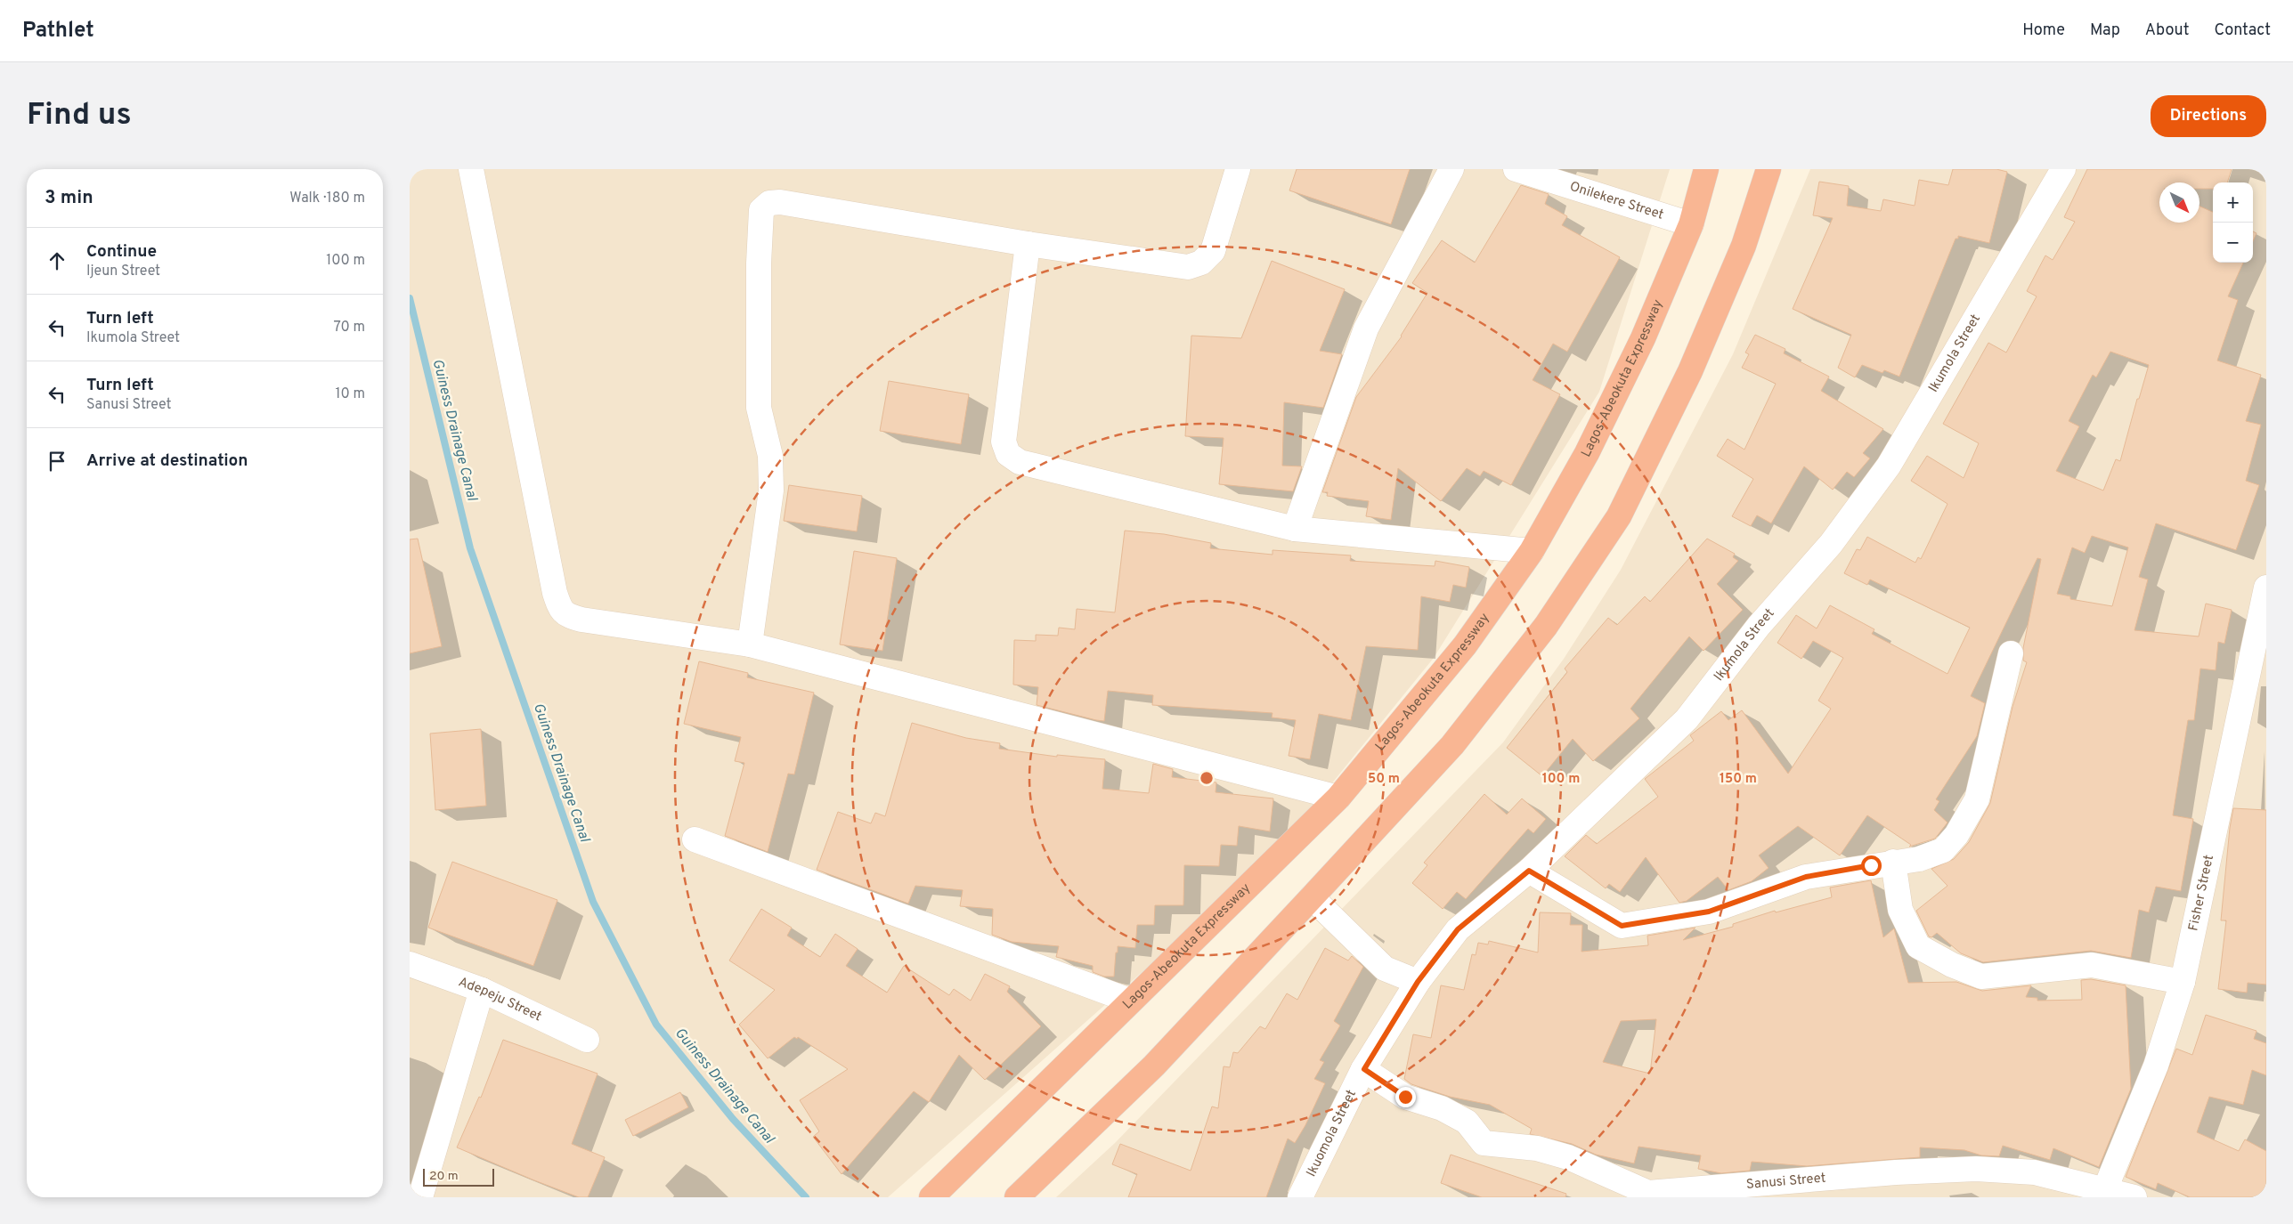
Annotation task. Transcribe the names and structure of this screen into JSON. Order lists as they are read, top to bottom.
{
  "streets": {
    "highway": ["Lagos-Abeokuta Expressway"],
    "street": [
      "Onilekere Street",
      "Ikumola Street",
      "Fisher Street",
      "Adepeju Street",
      "Ikuomola Street",
      "Sanusi Street"
    ]
  },
  "crossings": [
    ["Onilekere Street", "Lagos-Abeokuta Expressway"],
    ["Ikumola Street", "Ikuomola Street"],
    ["Ikumola Street", "Sanusi Street"],
    ["Fisher Street", "Sanusi Street"],
    ["Ikuomola Street", "Sanusi Street"]
  ],
  "water": ["Guiness Drainage Canal"],
  "scale_bar": "20 m",
  "north": "bottom right",
  "page": {
    "header": "Pathlet",
    "nav": [
      "Home",
      "Map",
      "About",
      "Contact"
    ],
    "buttons": "Directions",
    "title": "Find us",
    "heading": ["3 min", "Walk · 180 m"],
    "map_buttons": ["+", "−"],
    "list": [
      ["Continue", "Ijeun Street", "100 m"],
      ["Turn left", "Ikumola Street", "70 m"],
      ["Turn left", "Sanusi Street", "10 m"],
      "Arrive at destination"
    ],
    "scale": "20 m"
  },
  "rings": ["50 m", "100 m", "150 m"]
}
